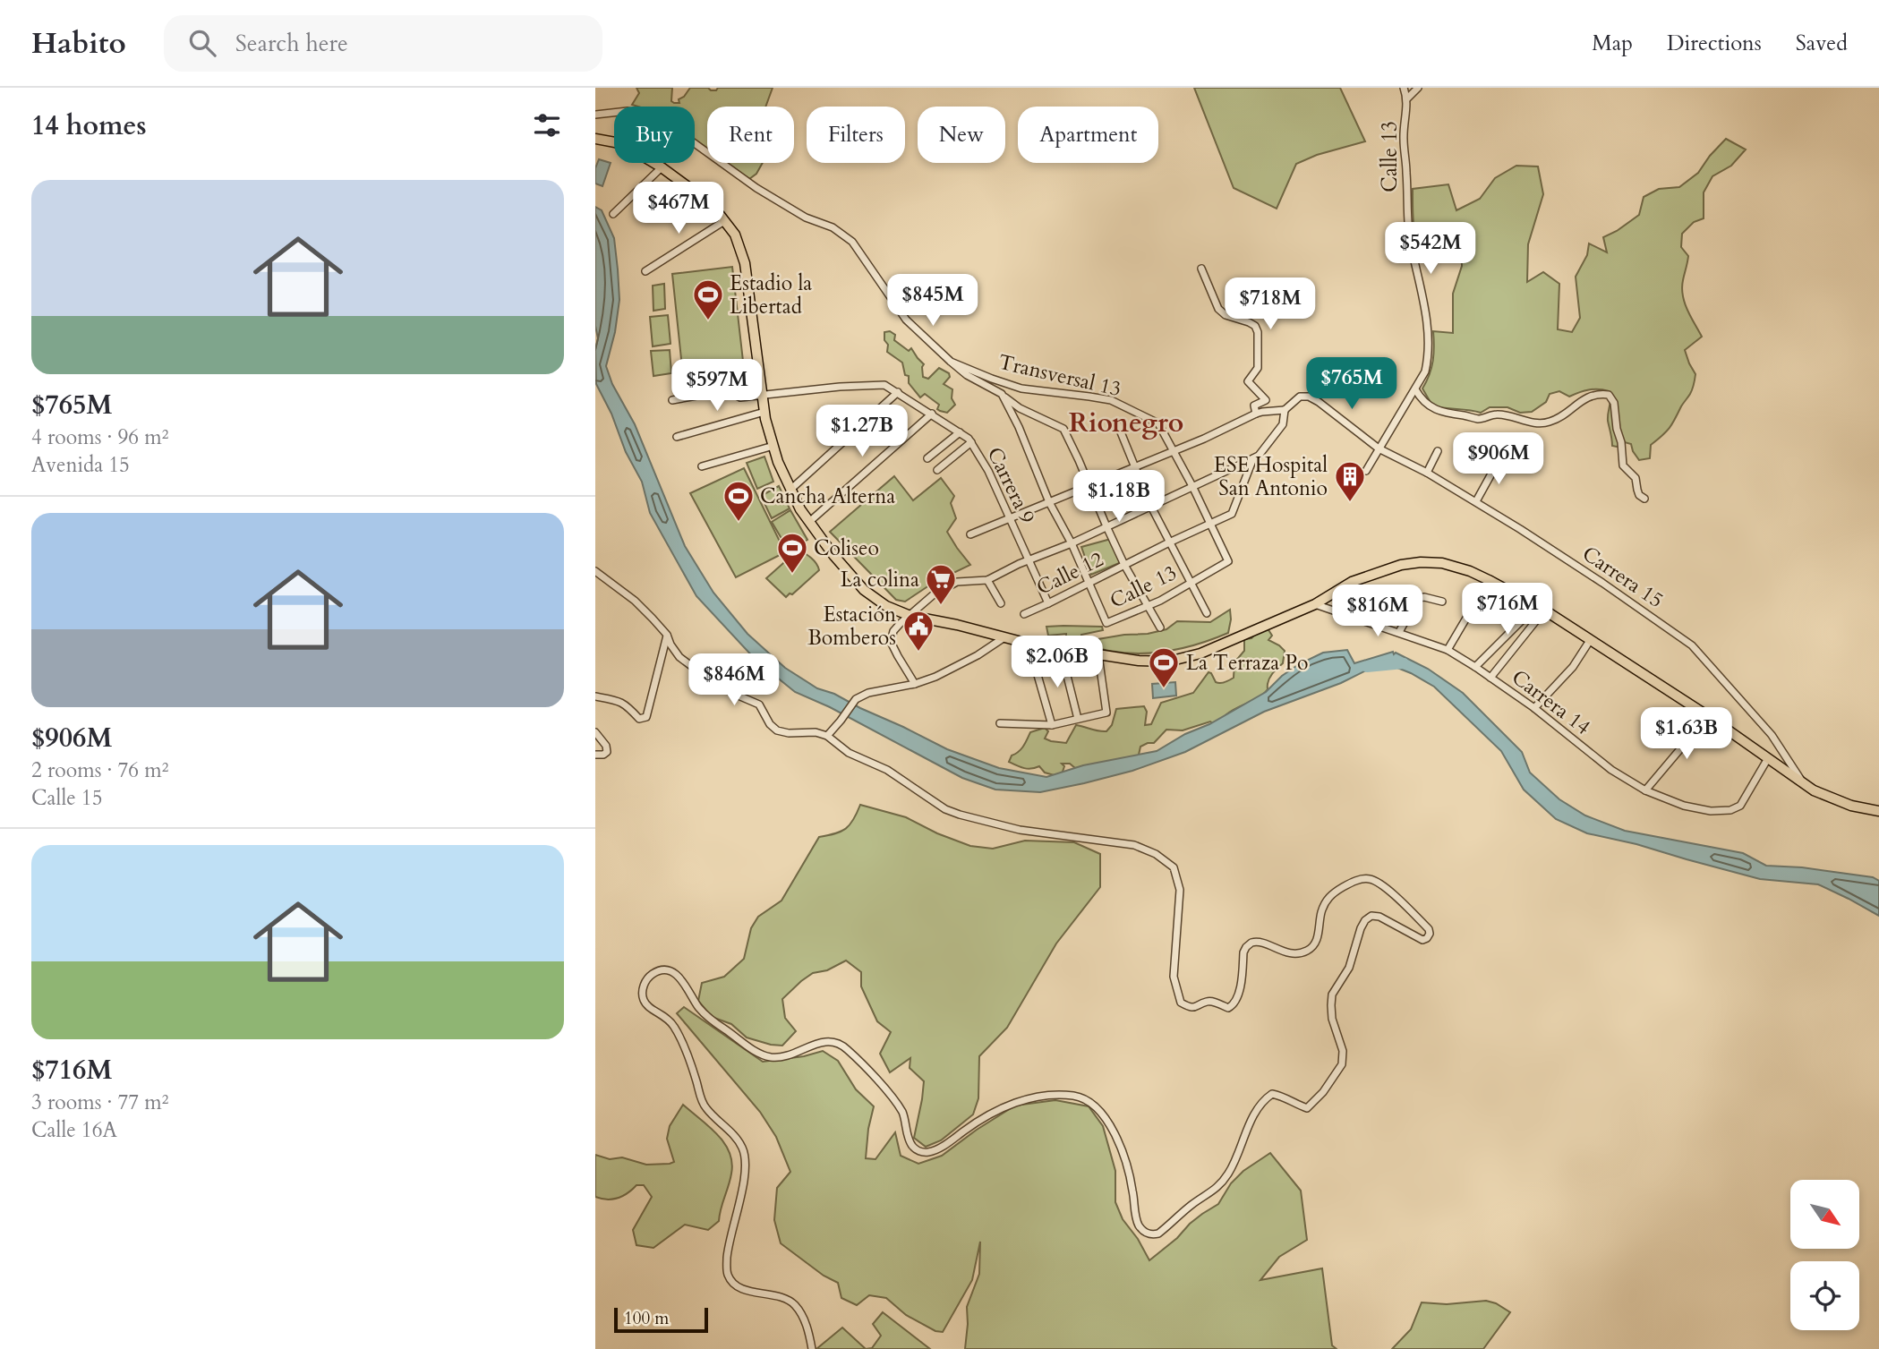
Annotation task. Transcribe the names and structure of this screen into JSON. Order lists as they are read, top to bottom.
{
  "streets": {
    "street": [
      "Calle 13",
      "Transversal 13",
      "Carrera 9",
      "Calle 12",
      "Carrera 15",
      "Carrera 14"
    ]
  },
  "crossings": [
    ["Calle 13", "Calle 12"],
    ["Calle 13", "Carrera 15"],
    ["Carrera 9", "Calle 12"]
  ],
  "districts": ["Rionegro"],
  "places": {
    "sports": [
      "Estadio la Libertad",
      "Cancha Alterna",
      "Coliseo",
      "La Terraza Po"
    ],
    "building": ["ESE Hospital San Antonio"],
    "supermarket": ["La colina"],
    "public building": ["Estación Bomberos"]
  },
  "scale_bar": "100 m",
  "north": "bottom right",
  "page": {
    "header": "Habito",
    "search": "Search here",
    "nav": ["Map", "Directions", "Saved"],
    "heading": "14 homes",
    "chip": [
      "Buy",
      "Rent",
      "Filters",
      "New",
      "Apartment"
    ],
    "list": [
      {
        "name": "$765M",
        "note": "4 rooms · 96 m² · Avenida 15"
      },
      {
        "name": "$906M",
        "note": "2 rooms · 76 m² · Calle 15"
      },
      {
        "name": "$716M",
        "note": "3 rooms · 77 m² · Calle 16A"
      }
    ],
    "price": [
      "$467M",
      "$542M",
      "$845M",
      "$718M",
      "$765M",
      "$597M",
      "$1.27B",
      "$906M",
      "$1.18B",
      "$716M",
      "$816M",
      "$2.06B",
      "$846M",
      "$1.63B"
    ],
    "scale": "100 m"
  }
}
